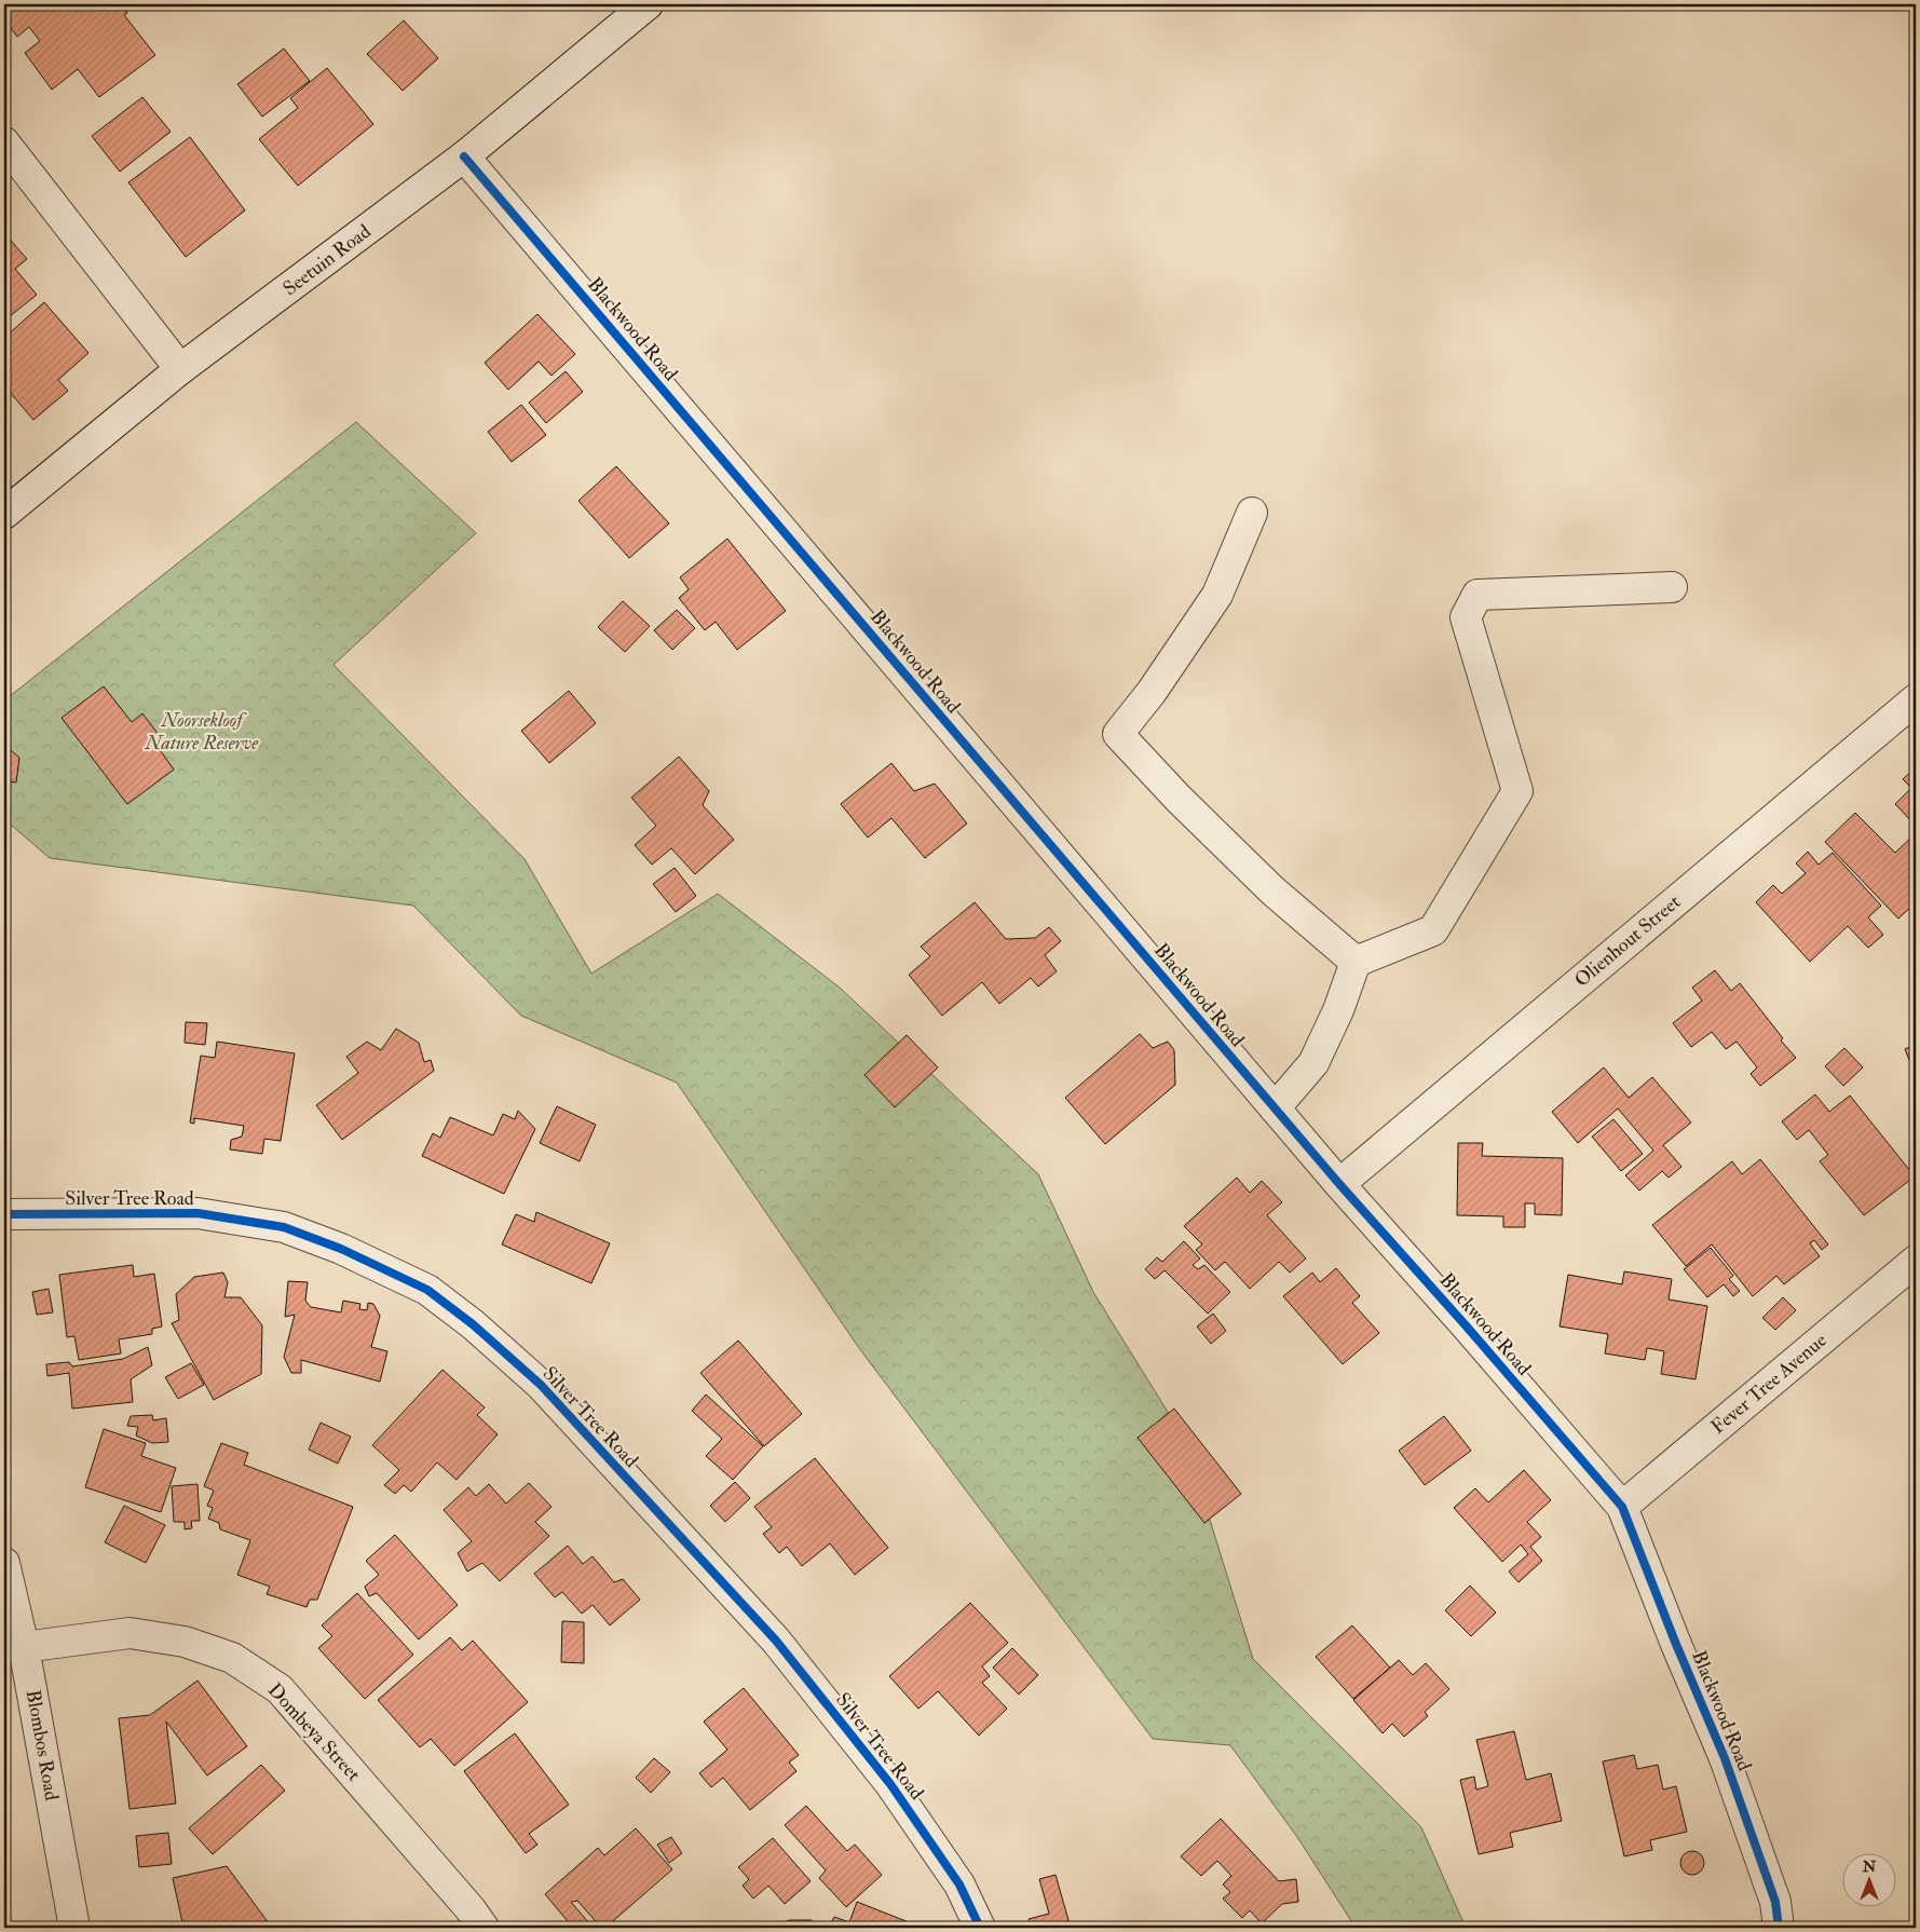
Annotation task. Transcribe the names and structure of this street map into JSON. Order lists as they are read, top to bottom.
{
  "streets": {
    "street": [
      "Seetuin Road",
      "Blackwood Road",
      "Olienhout Street",
      "Silver Tree Road",
      "Fever Tree Avenue",
      "Dombeya Street",
      "Blombos Road"
    ]
  },
  "crossings": [
    ["Seetuin Road", "Blackwood Road"],
    ["Blackwood Road", "Olienhout Street"],
    ["Blackwood Road", "Fever Tree Avenue"],
    ["Dombeya Street", "Blombos Road"]
  ],
  "parks": ["Noorsekloof Nature Reserve"],
  "north": "top"
}
